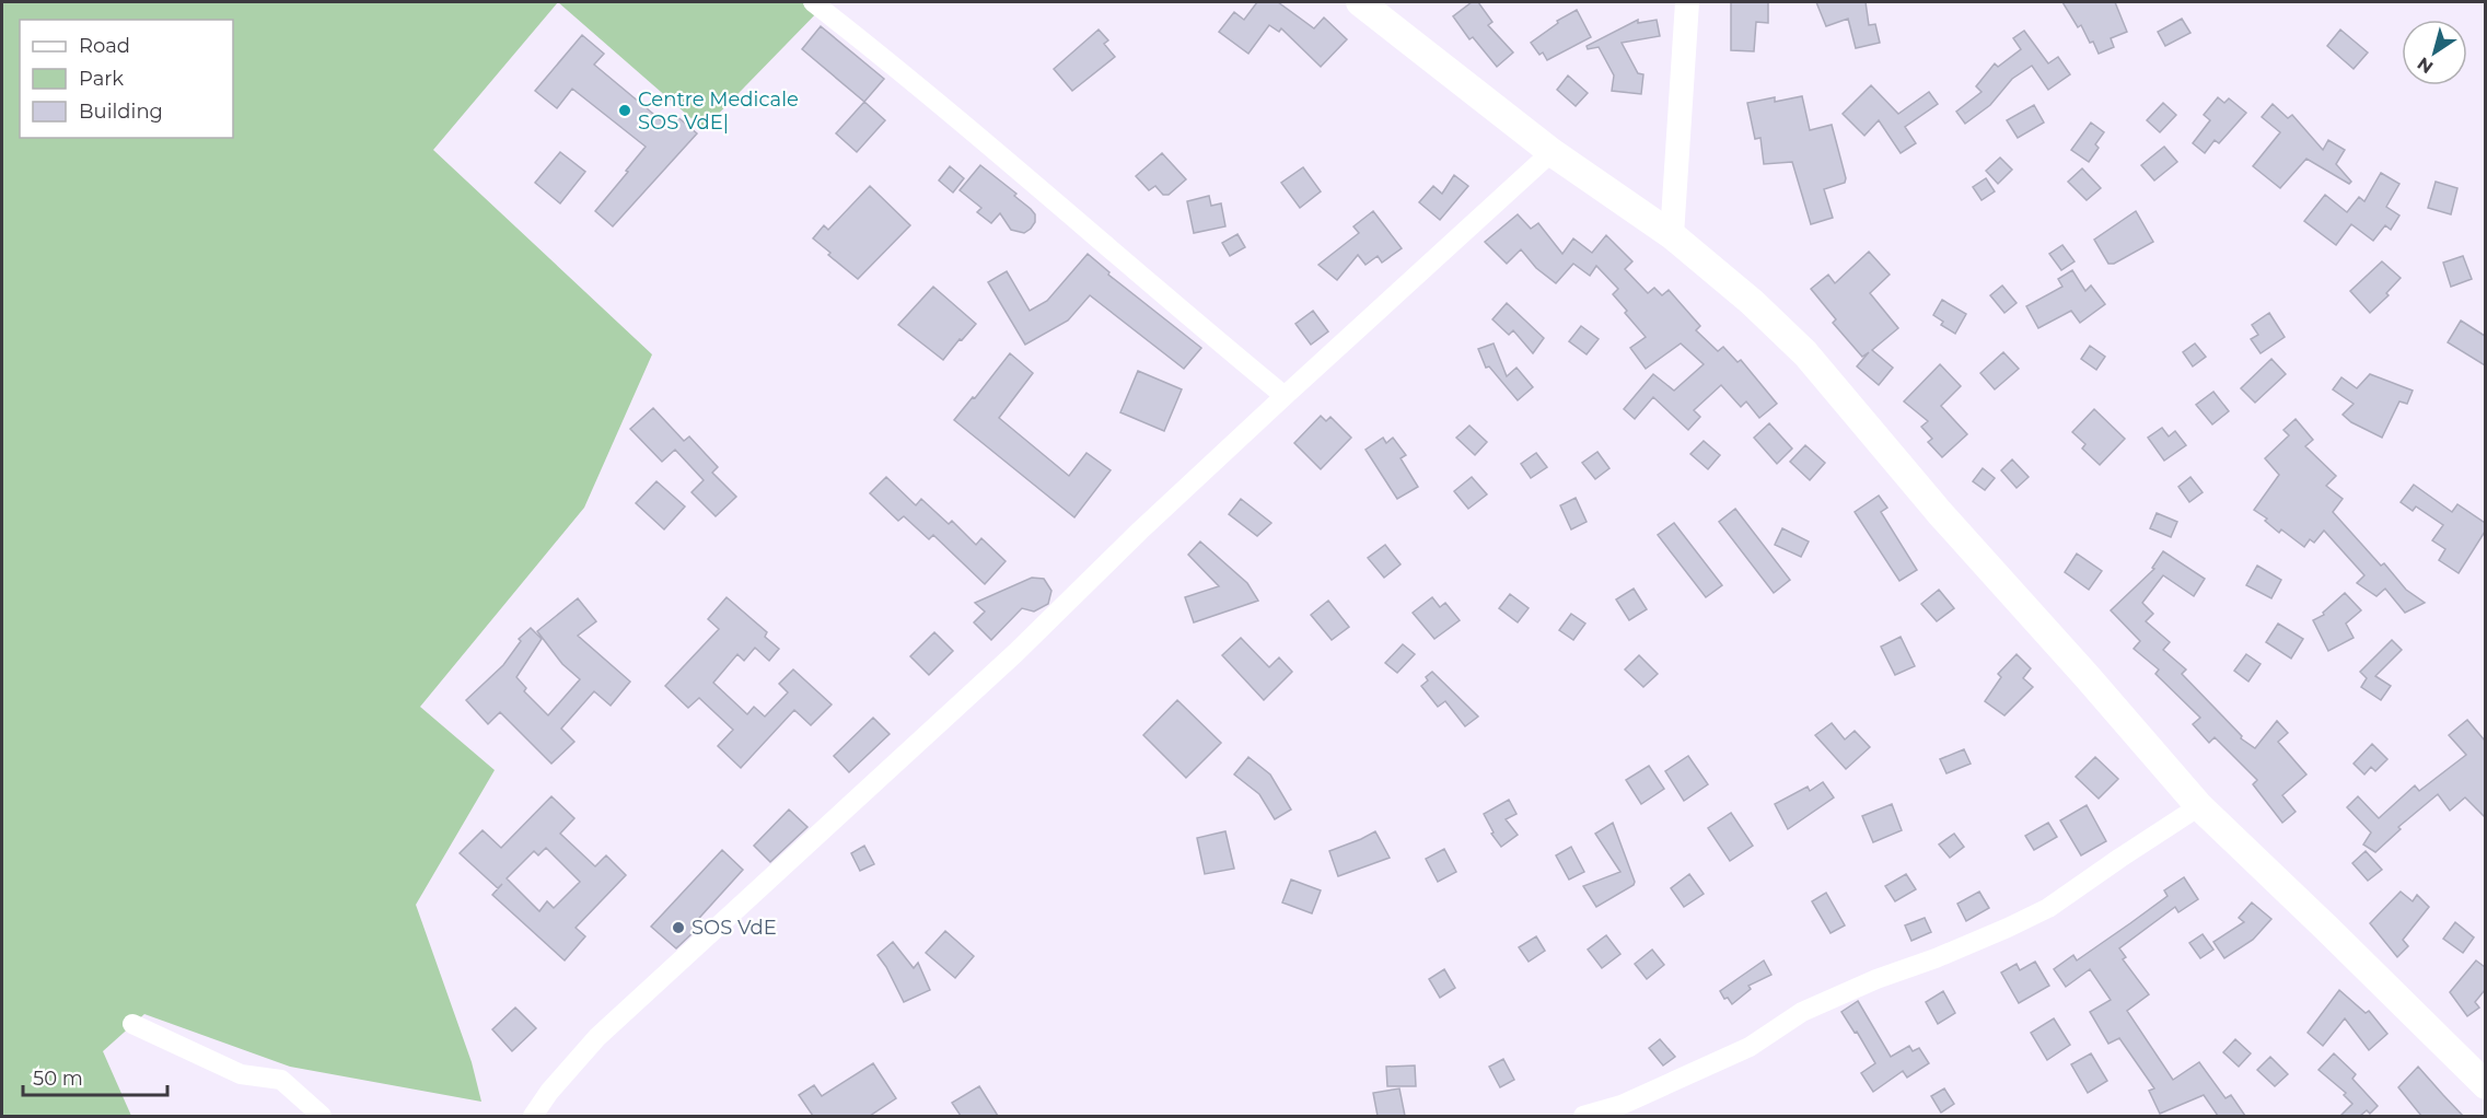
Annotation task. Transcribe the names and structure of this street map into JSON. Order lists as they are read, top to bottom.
{
  "places": ["Centre Medicale SOS VdE|", "SOS VdE"],
  "legend": ["Road", "Park", "Building"],
  "scale_bar": "50 m",
  "north": "bottom left"
}
